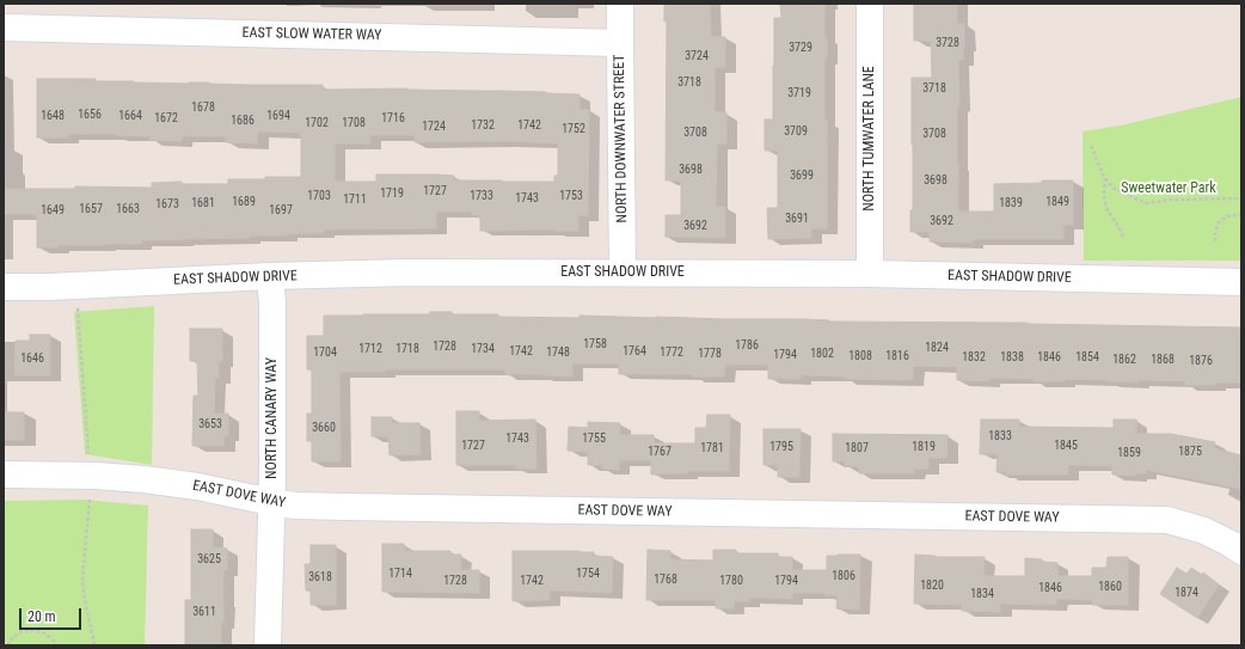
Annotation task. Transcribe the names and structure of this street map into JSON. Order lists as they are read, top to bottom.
{
  "streets": {
    "street": [
      "EAST SLOW WATER WAY",
      "NORTH DOWNWATER STREET",
      "NORTH TUMWATER LANE",
      "EAST SHADOW DRIVE",
      "NORTH CANARY WAY",
      "EAST DOVE WAY"
    ]
  },
  "crossings": [
    ["EAST SLOW WATER WAY", "NORTH DOWNWATER STREET"],
    ["NORTH DOWNWATER STREET", "EAST SHADOW DRIVE"],
    ["NORTH TUMWATER LANE", "EAST SHADOW DRIVE"],
    ["EAST SHADOW DRIVE", "NORTH CANARY WAY"],
    ["NORTH CANARY WAY", "EAST DOVE WAY"]
  ],
  "parks": ["Sweetwater Park"],
  "house_numbers": [
    "3728",
    "3729",
    "3724",
    "3718",
    "3718",
    "3719",
    "1678",
    "1656",
    "1648",
    "1664",
    "1694",
    "1672",
    "1716",
    "1686",
    "1702",
    "1708",
    "1732",
    "1742",
    "1724",
    "1752",
    "3709",
    "3708",
    "3708",
    "3698",
    "3699",
    "3698",
    "1727",
    "1719",
    "1703",
    "1733",
    "1753",
    "1743",
    "1711",
    "1689",
    "1849",
    "1681",
    "1839",
    "1673",
    "1657",
    "1663",
    "1649",
    "1697",
    "3691",
    "3692",
    "3692",
    "1758",
    "1786",
    "1728",
    "1824",
    "1712",
    "1718",
    "1734",
    "1742",
    "1764",
    "1704",
    "1748",
    "1772",
    "1778",
    "1802",
    "1794",
    "1808",
    "1816",
    "1832",
    "1838",
    "1846",
    "1854",
    "1646",
    "1862",
    "1868",
    "1876",
    "3653",
    "3660",
    "1833",
    "1743",
    "1755",
    "1727",
    "1845",
    "1795",
    "1819",
    "1781",
    "1807",
    "1767",
    "1875",
    "1859",
    "3625",
    "1714",
    "1754",
    "1806",
    "3618",
    "1768",
    "1728",
    "1742",
    "1780",
    "1794",
    "1820",
    "1860",
    "1846",
    "1874",
    "1834",
    "3611"
  ],
  "scale_bar": "20 m"
}
